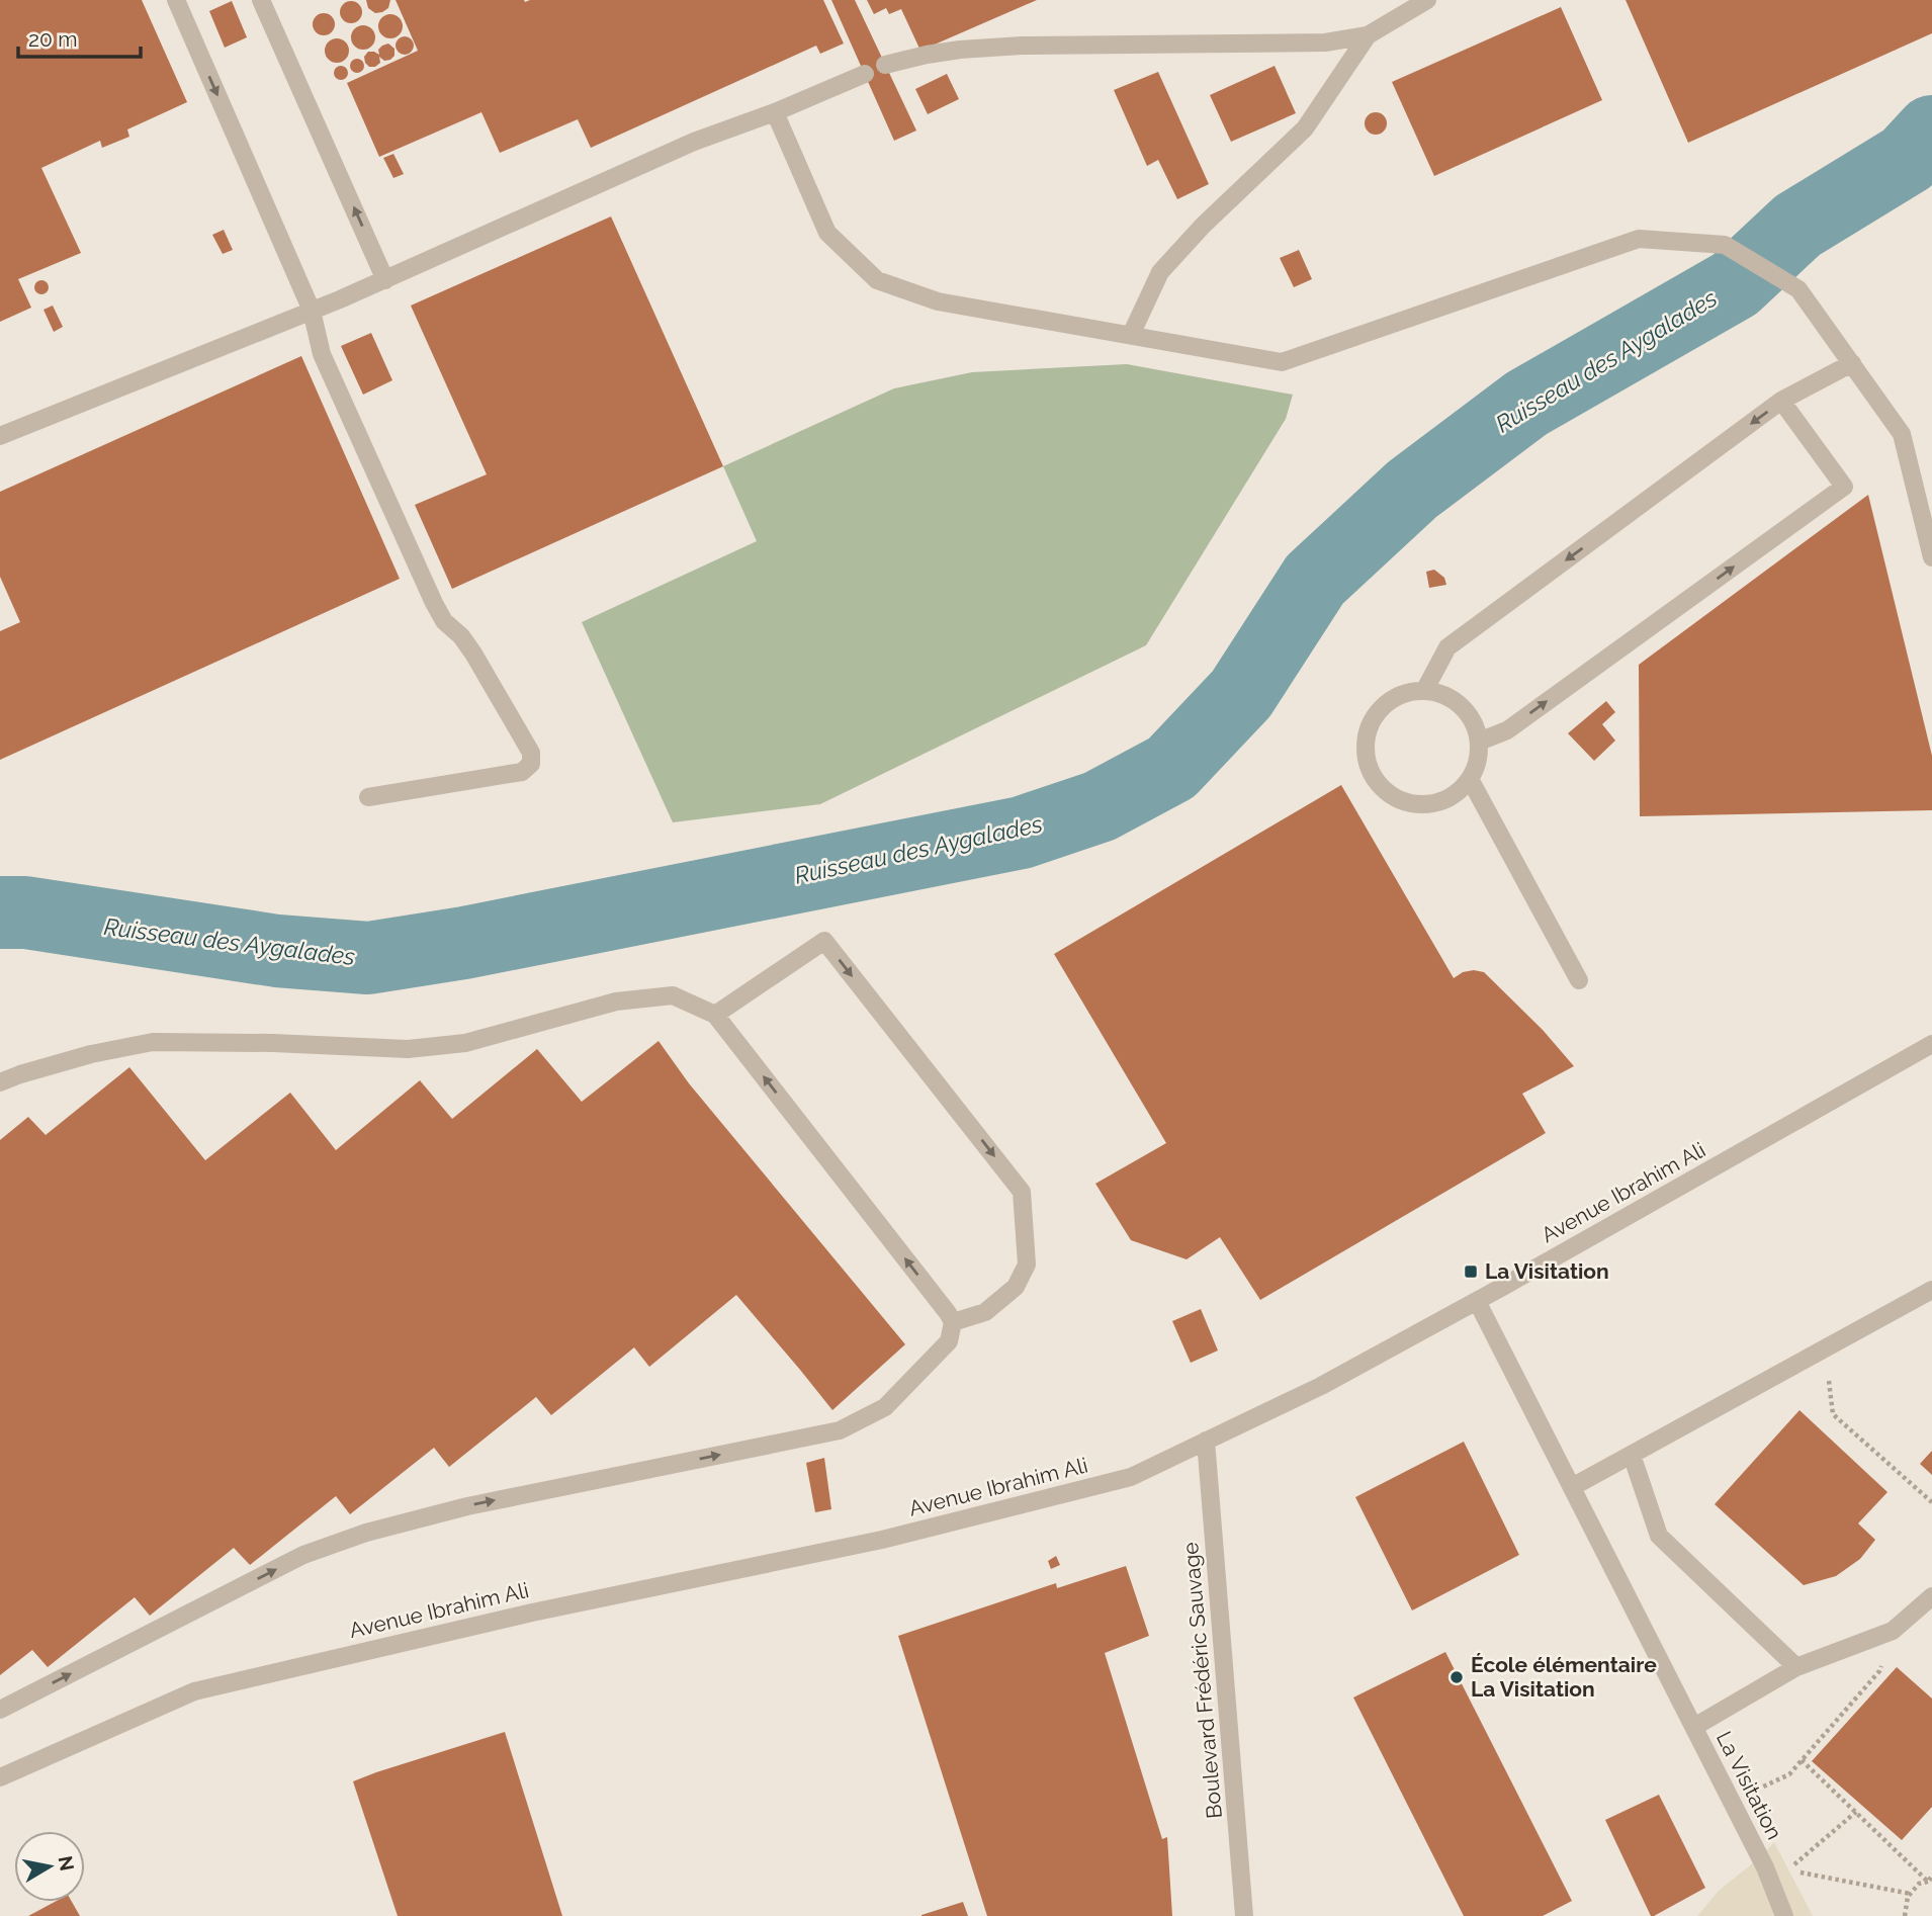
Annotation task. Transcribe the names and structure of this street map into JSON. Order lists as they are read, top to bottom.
{
  "streets": {
    "street": ["Avenue Ibrahim Ali", "Boulevard Frédéric Sauvage", "La Visitation"]
  },
  "crossings": [
    ["Avenue Ibrahim Ali", "Boulevard Frédéric Sauvage"],
    ["Avenue Ibrahim Ali", "La Visitation"]
  ],
  "water": ["Ruisseau des Aygalades"],
  "places": {
    "transit": ["La Visitation"],
    "other": ["École élémentaire La Visitation"]
  },
  "scale_bar": "20 m",
  "north": "right"
}
